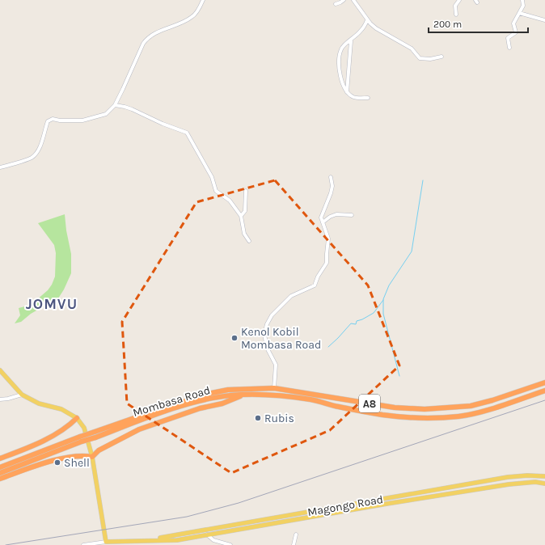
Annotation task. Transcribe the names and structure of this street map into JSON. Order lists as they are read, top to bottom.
{
  "streets": {
    "highway": ["Mombasa Road", "A8"],
    "main road": ["Magongo Road"]
  },
  "districts": ["JOMVU"],
  "places": ["Kenol Kobil Mombasa Road", "Rubis", "Shell"],
  "scale_bar": "200 m"
}
